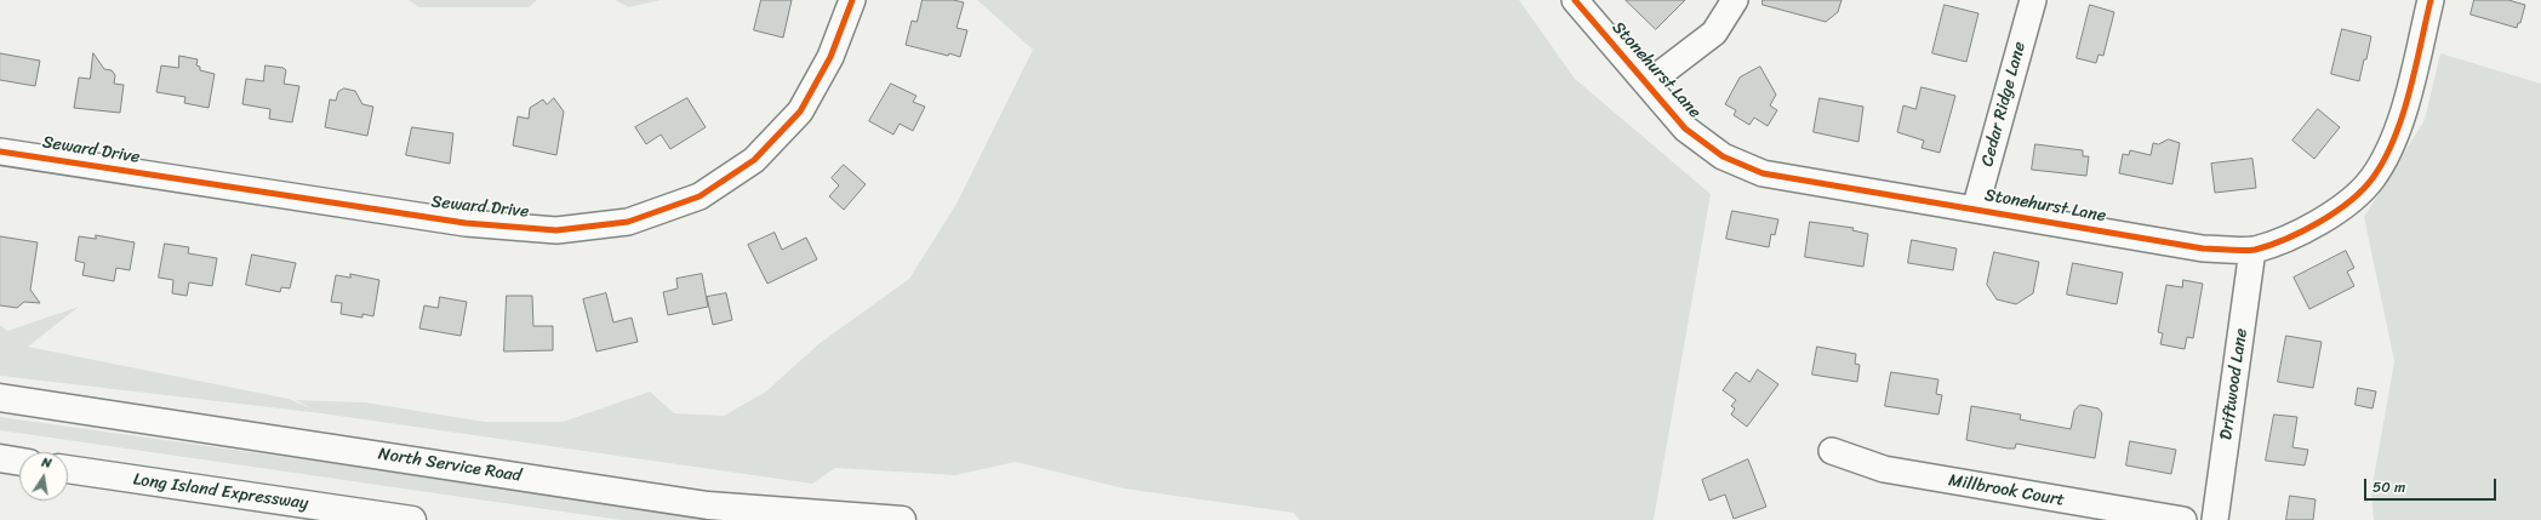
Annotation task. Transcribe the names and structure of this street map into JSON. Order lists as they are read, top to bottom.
{
  "streets": {
    "main road": ["North Service Road", "Long Island Expressway"],
    "street": [
      "Stonehurst Lane",
      "Cedar Ridge Lane",
      "Seward Drive",
      "Driftwood Lane",
      "Millbrook Court"
    ]
  },
  "crossings": [
    ["Stonehurst Lane", "Cedar Ridge Lane"],
    ["Stonehurst Lane", "Driftwood Lane"]
  ],
  "scale_bar": "50 m",
  "north": "top"
}
